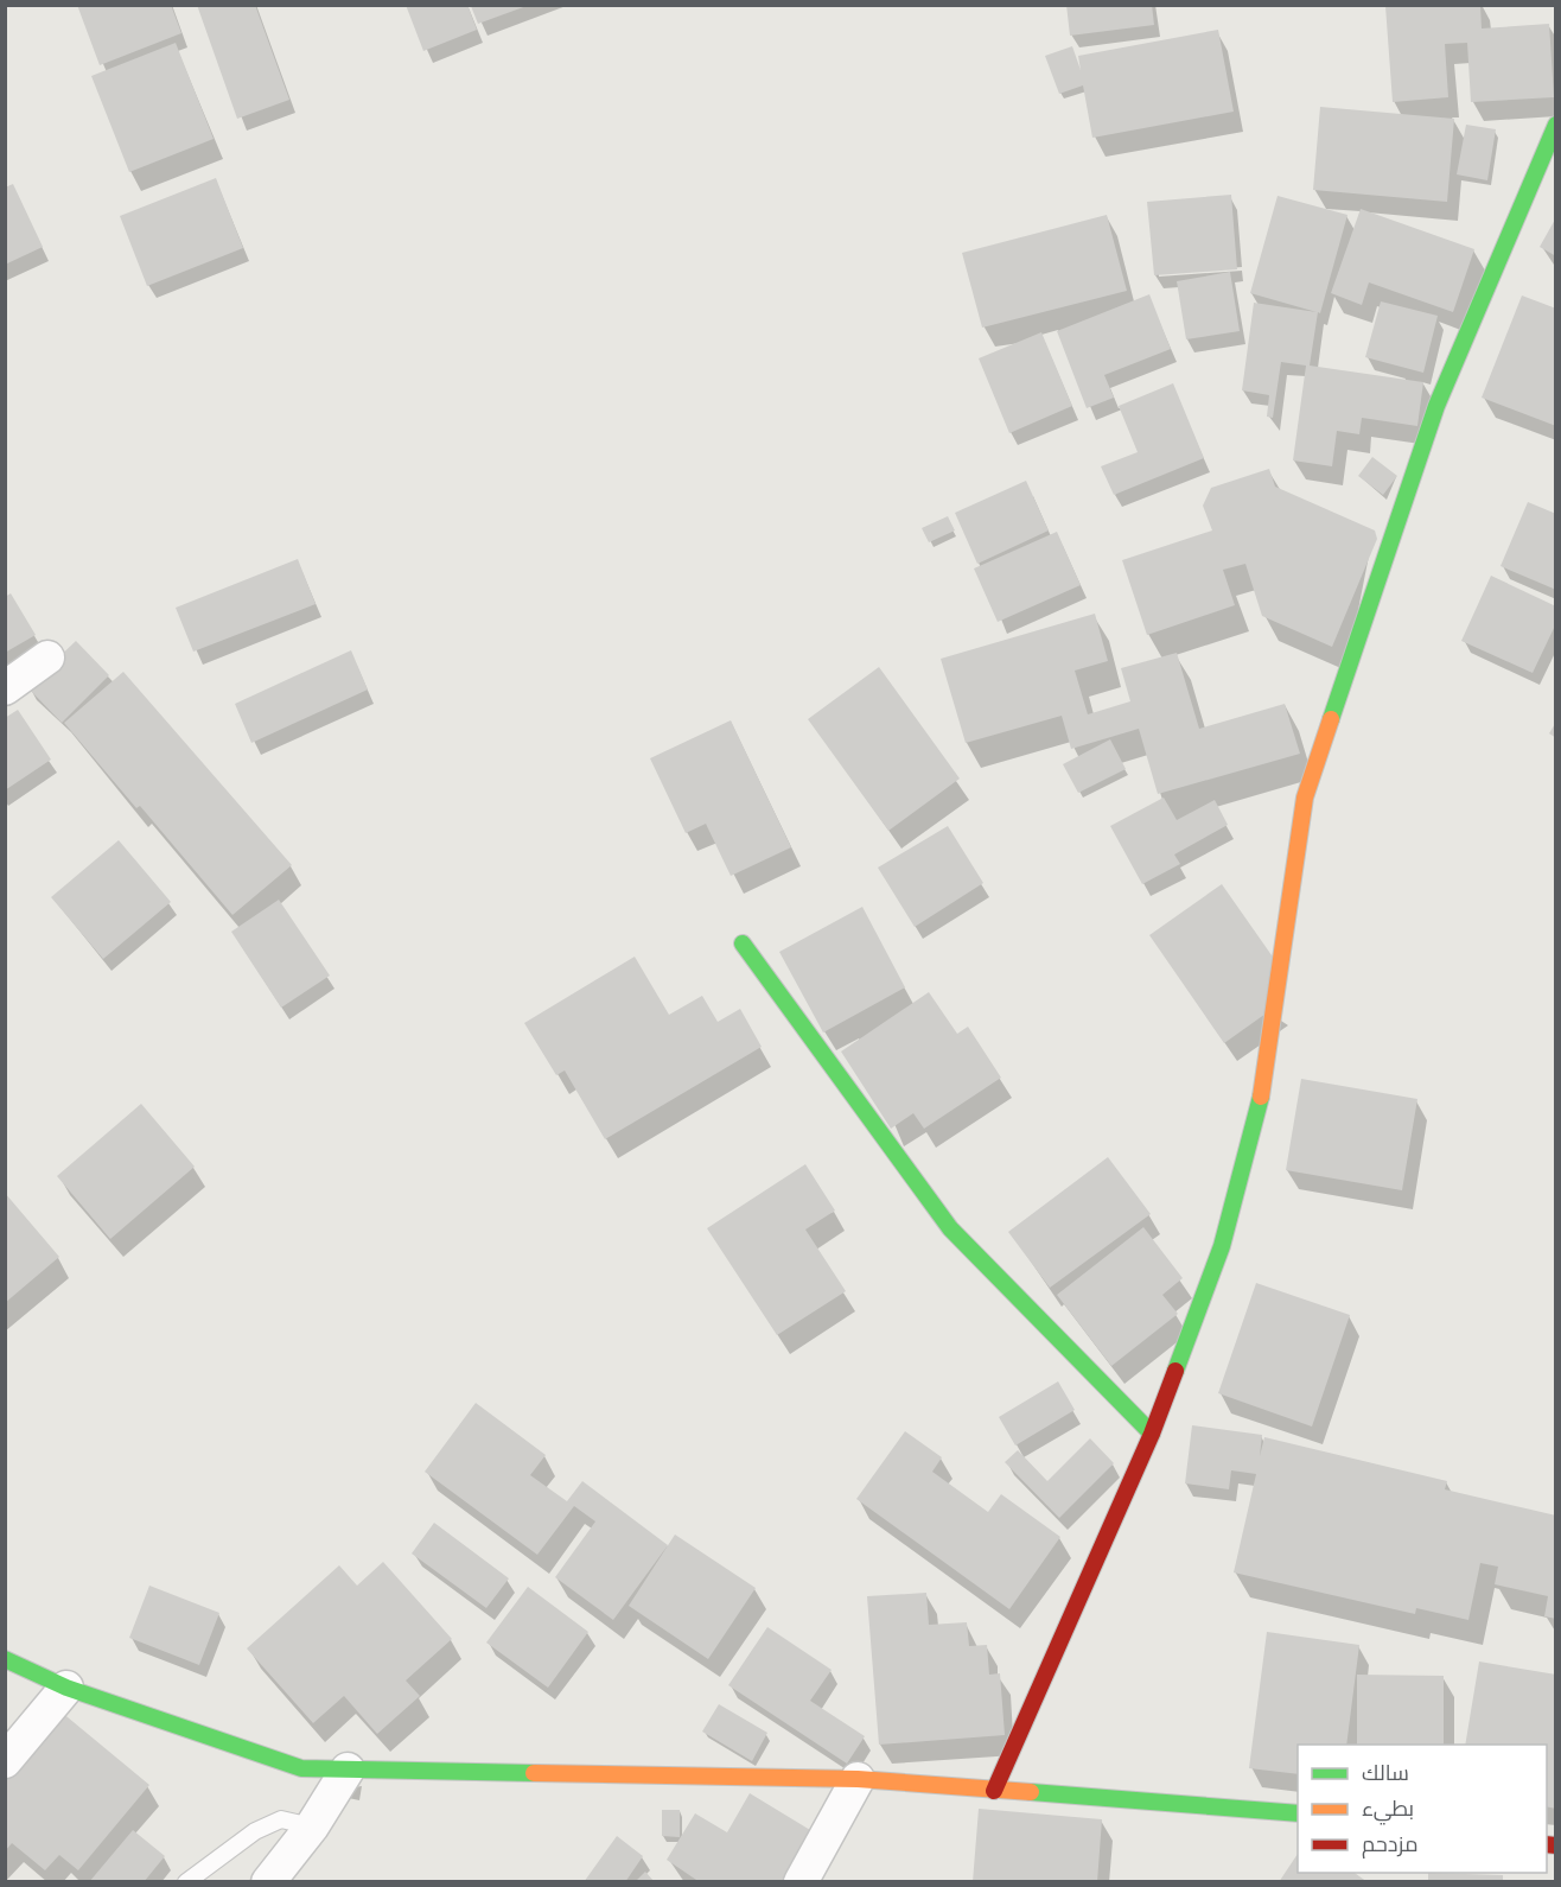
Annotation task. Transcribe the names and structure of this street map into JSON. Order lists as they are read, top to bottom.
{
  "legend": ["سالك", "بطيء", "مزدحم"]
}
